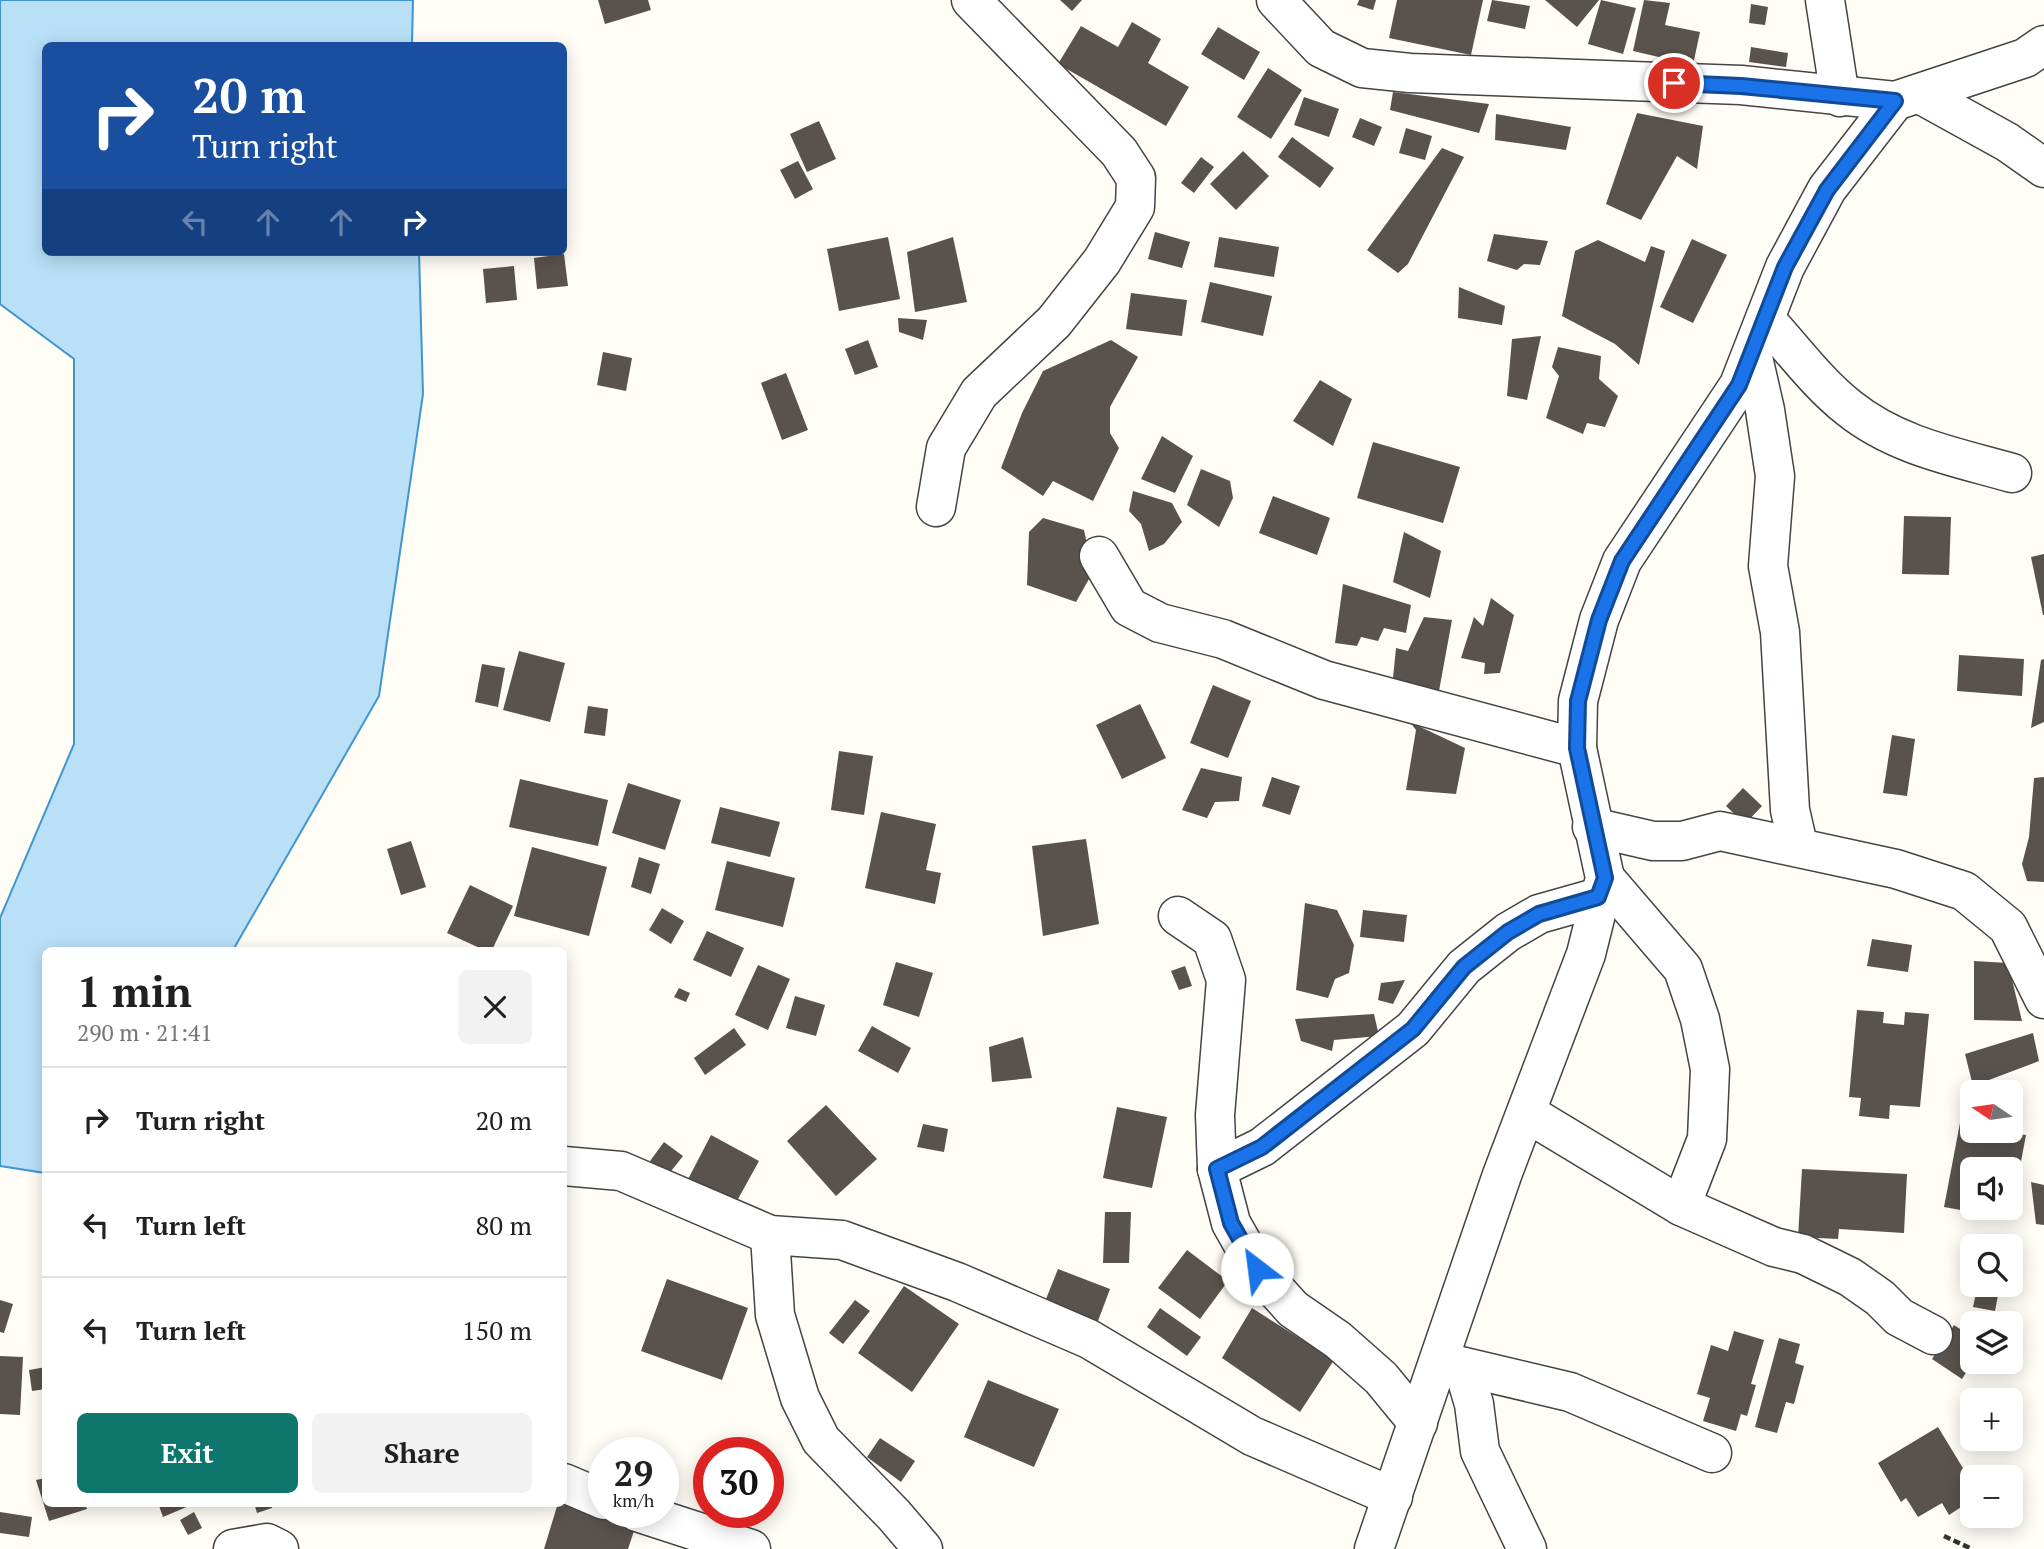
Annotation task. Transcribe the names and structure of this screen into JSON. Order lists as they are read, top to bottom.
{
  "north": "left",
  "page": {
    "turn": ["20 m", "Turn right"],
    "heading": ["1 min", "290 m · 21:41"],
    "list": [
      {
        "name": "Turn right",
        "value": "20 m"
      },
      {
        "name": "Turn left",
        "value": "80 m"
      },
      {
        "name": "Turn left",
        "value": "150 m"
      }
    ],
    "map_buttons": ["+", "−"],
    "buttons": ["Exit", "Share"],
    "speed": "29 km/h",
    "limit": "30"
  }
}
